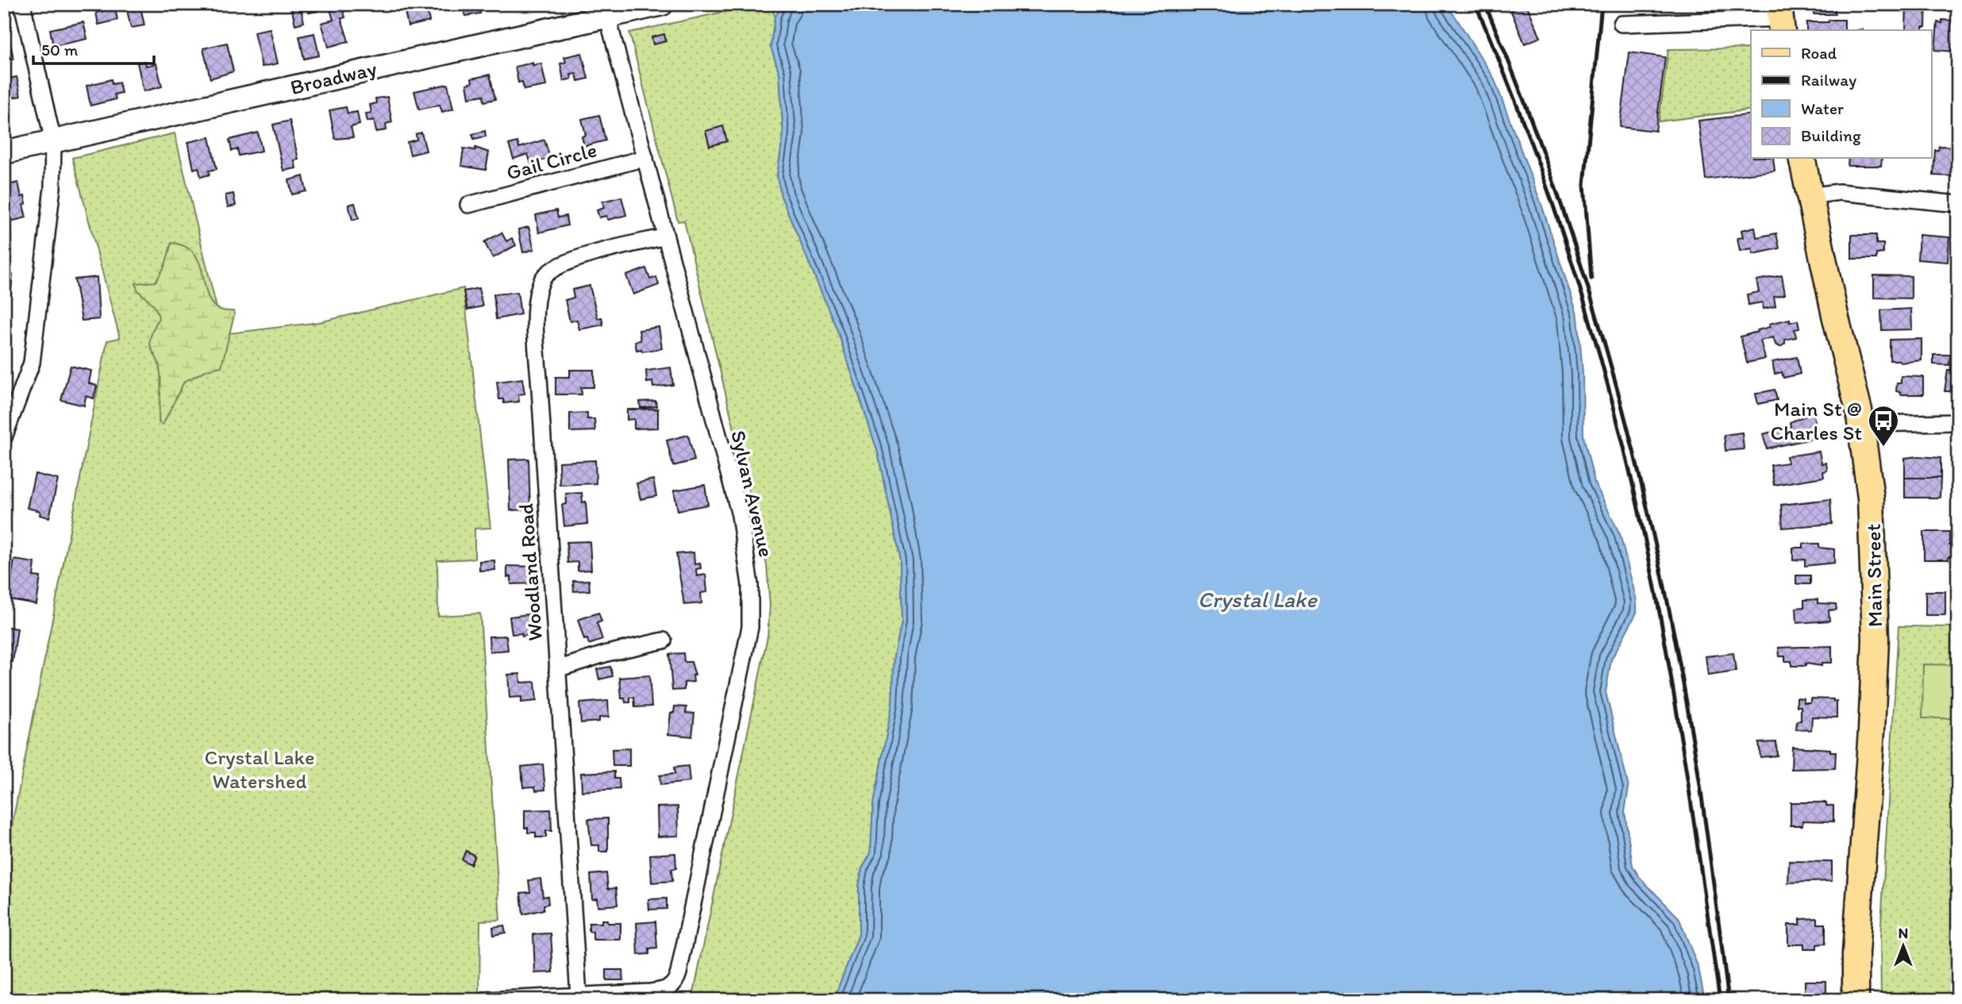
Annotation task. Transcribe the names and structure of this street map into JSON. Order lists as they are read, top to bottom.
{
  "streets": {
    "main road": ["Main Street"],
    "street": [
      "Broadway",
      "Gail Circle",
      "Sylvan Avenue",
      "Woodland Road"
    ]
  },
  "crossings": [
    ["Broadway", "Sylvan Avenue"],
    ["Gail Circle", "Sylvan Avenue"],
    ["Sylvan Avenue", "Woodland Road"]
  ],
  "water": ["Crystal Lake"],
  "parks": ["Crystal Lake Watershed"],
  "places": {
    "bus stop": ["Main St @ Charles St"]
  },
  "legend": [
    "Road",
    "Railway",
    "Water",
    "Building"
  ],
  "scale_bar": "50 m",
  "north": "top"
}
